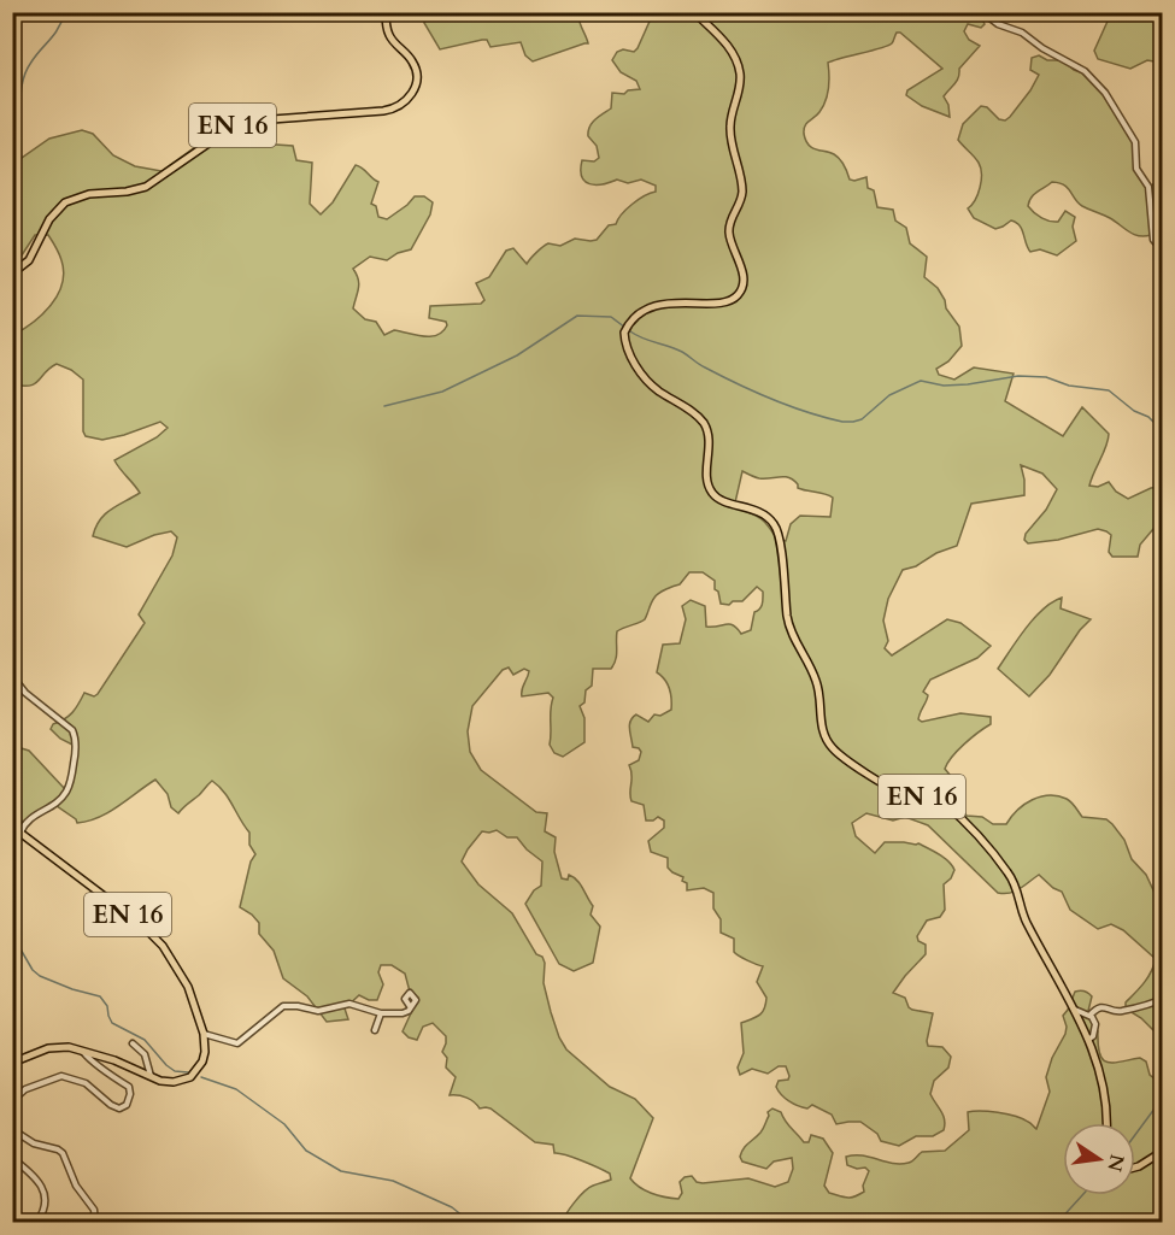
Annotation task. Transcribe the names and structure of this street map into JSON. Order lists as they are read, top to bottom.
{
  "streets": {
    "main road": ["EN 16"]
  },
  "north": "right"
}
